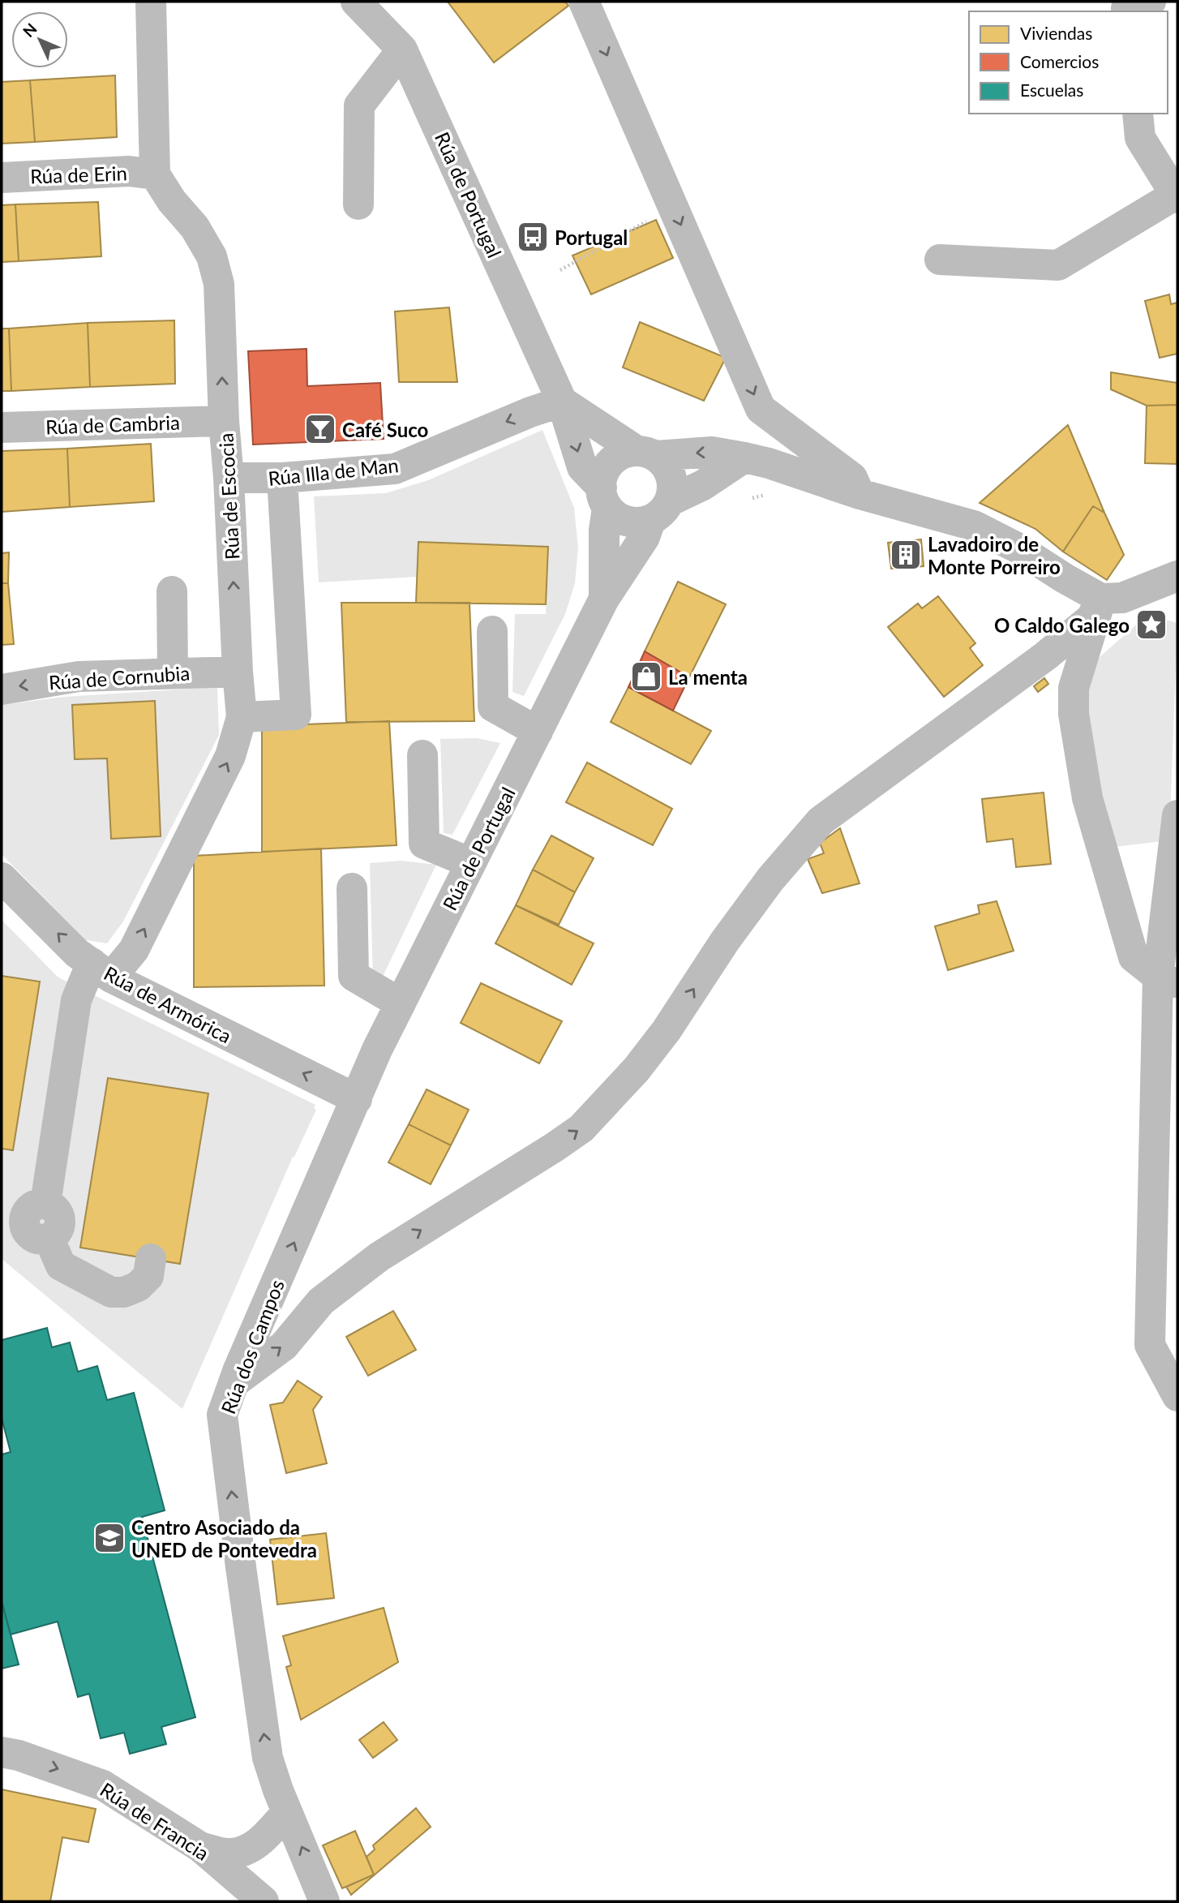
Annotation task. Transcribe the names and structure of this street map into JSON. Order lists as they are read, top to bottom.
{
  "streets": {
    "street": [
      "Rúa de Erin",
      "Rúa de Portugal",
      "Rúa de Cambria",
      "Rúa Illa de Man",
      "Rúa de Escocia",
      "Rúa de Cornubia",
      "Rúa de Armórica",
      "Rúa dos Campos",
      "Rúa de Francia"
    ]
  },
  "crossings": [
    ["Rúa de Erin", "Rúa de Escocia"],
    ["Rúa de Portugal", "Rúa Illa de Man"],
    ["Rúa de Portugal", "Rúa de Armórica"],
    ["Rúa de Portugal", "Rúa dos Campos"],
    ["Rúa de Cambria", "Rúa de Escocia"],
    ["Rúa Illa de Man", "Rúa de Escocia"],
    ["Rúa de Escocia", "Rúa de Cornubia"],
    ["Rúa de Escocia", "Rúa de Armórica"],
    ["Rúa de Armórica", "Rúa dos Campos"]
  ],
  "one_way": [
    "Rúa Illa de Man",
    "Rúa de Cornubia",
    "Rúa de Armórica",
    "Rúa dos Campos",
    "Rúa de Francia"
  ],
  "places": {
    "bus stop": ["Portugal"],
    "bar": ["Café Suco"],
    "building": ["Lavadoiro de Monte Porreiro"],
    "place": ["O Caldo Galego"],
    "shop": ["La menta"],
    "school or university": ["Centro Asociado da UNED de Pontevedra"]
  },
  "legend": ["Viviendas", "Comercios", "Escuelas"],
  "north": "top left"
}
